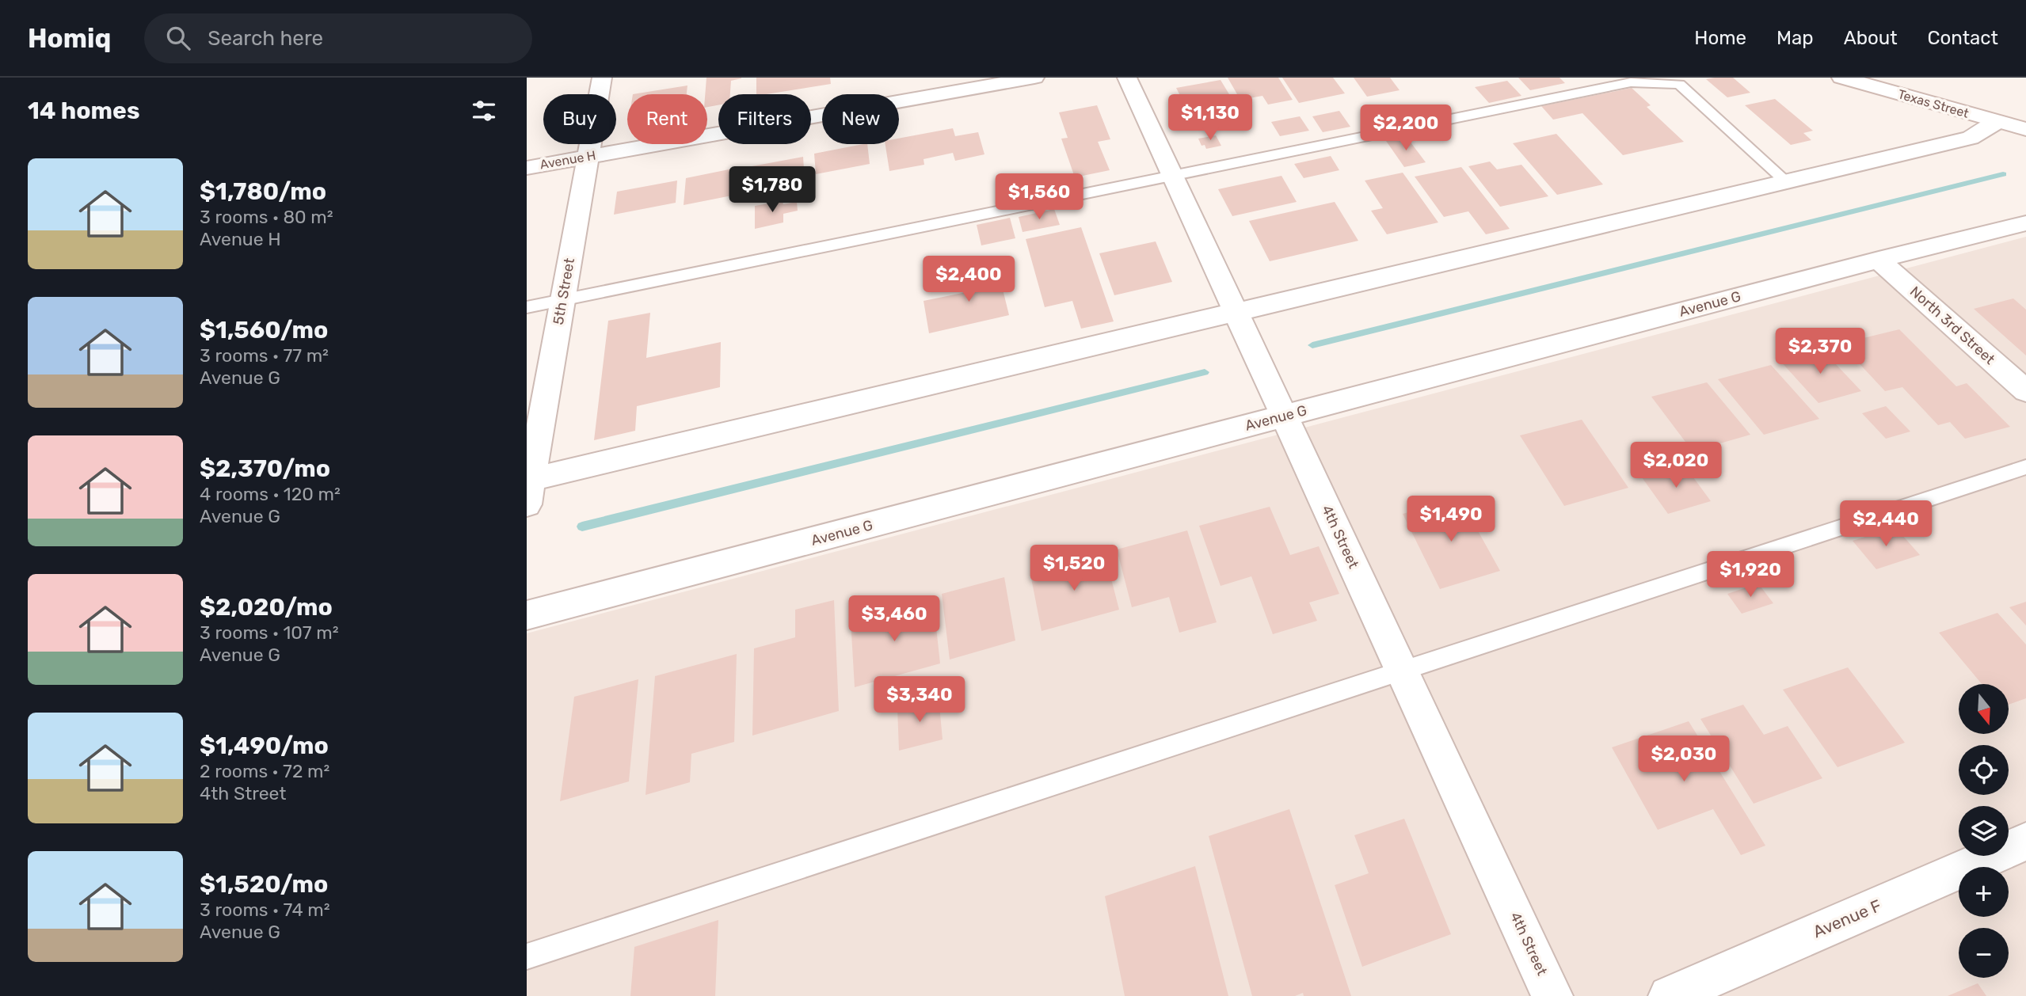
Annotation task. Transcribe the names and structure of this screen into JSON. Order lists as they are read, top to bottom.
{
  "streets": {
    "street": [
      "Texas Street",
      "Avenue H",
      "5th Street",
      "Avenue G",
      "North 3rd Street",
      "4th Street",
      "Avenue F"
    ]
  },
  "crossings": [
    ["Avenue H", "5th Street"],
    ["Avenue G", "North 3rd Street"],
    ["Avenue G", "4th Street"]
  ],
  "north": "bottom",
  "page": {
    "header": "Homiq",
    "search": "Search here",
    "nav": [
      "Home",
      "Map",
      "About",
      "Contact"
    ],
    "heading": "14 homes",
    "price": [
      "$1,130",
      "$2,200",
      "$1,780",
      "$1,560",
      "$2,400",
      "$2,370",
      "$2,020",
      "$1,490",
      "$2,440",
      "$1,520",
      "$1,920",
      "$3,460",
      "$3,340",
      "$2,030"
    ],
    "chip": [
      "Buy",
      "Rent",
      "Filters",
      "New"
    ],
    "list": [
      {
        "name": "$1,780/mo",
        "note": "3 rooms · 80 m² · Avenue H"
      },
      {
        "name": "$1,560/mo",
        "note": "3 rooms · 77 m² · Avenue G"
      },
      {
        "name": "$2,370/mo",
        "note": "4 rooms · 120 m² · Avenue G"
      },
      {
        "name": "$2,020/mo",
        "note": "3 rooms · 107 m² · Avenue G"
      },
      {
        "name": "$1,490/mo",
        "note": "2 rooms · 72 m² · 4th Street"
      },
      {
        "name": "$1,520/mo",
        "note": "3 rooms · 74 m² · Avenue G"
      }
    ],
    "map_buttons": ["+", "−"]
  }
}
